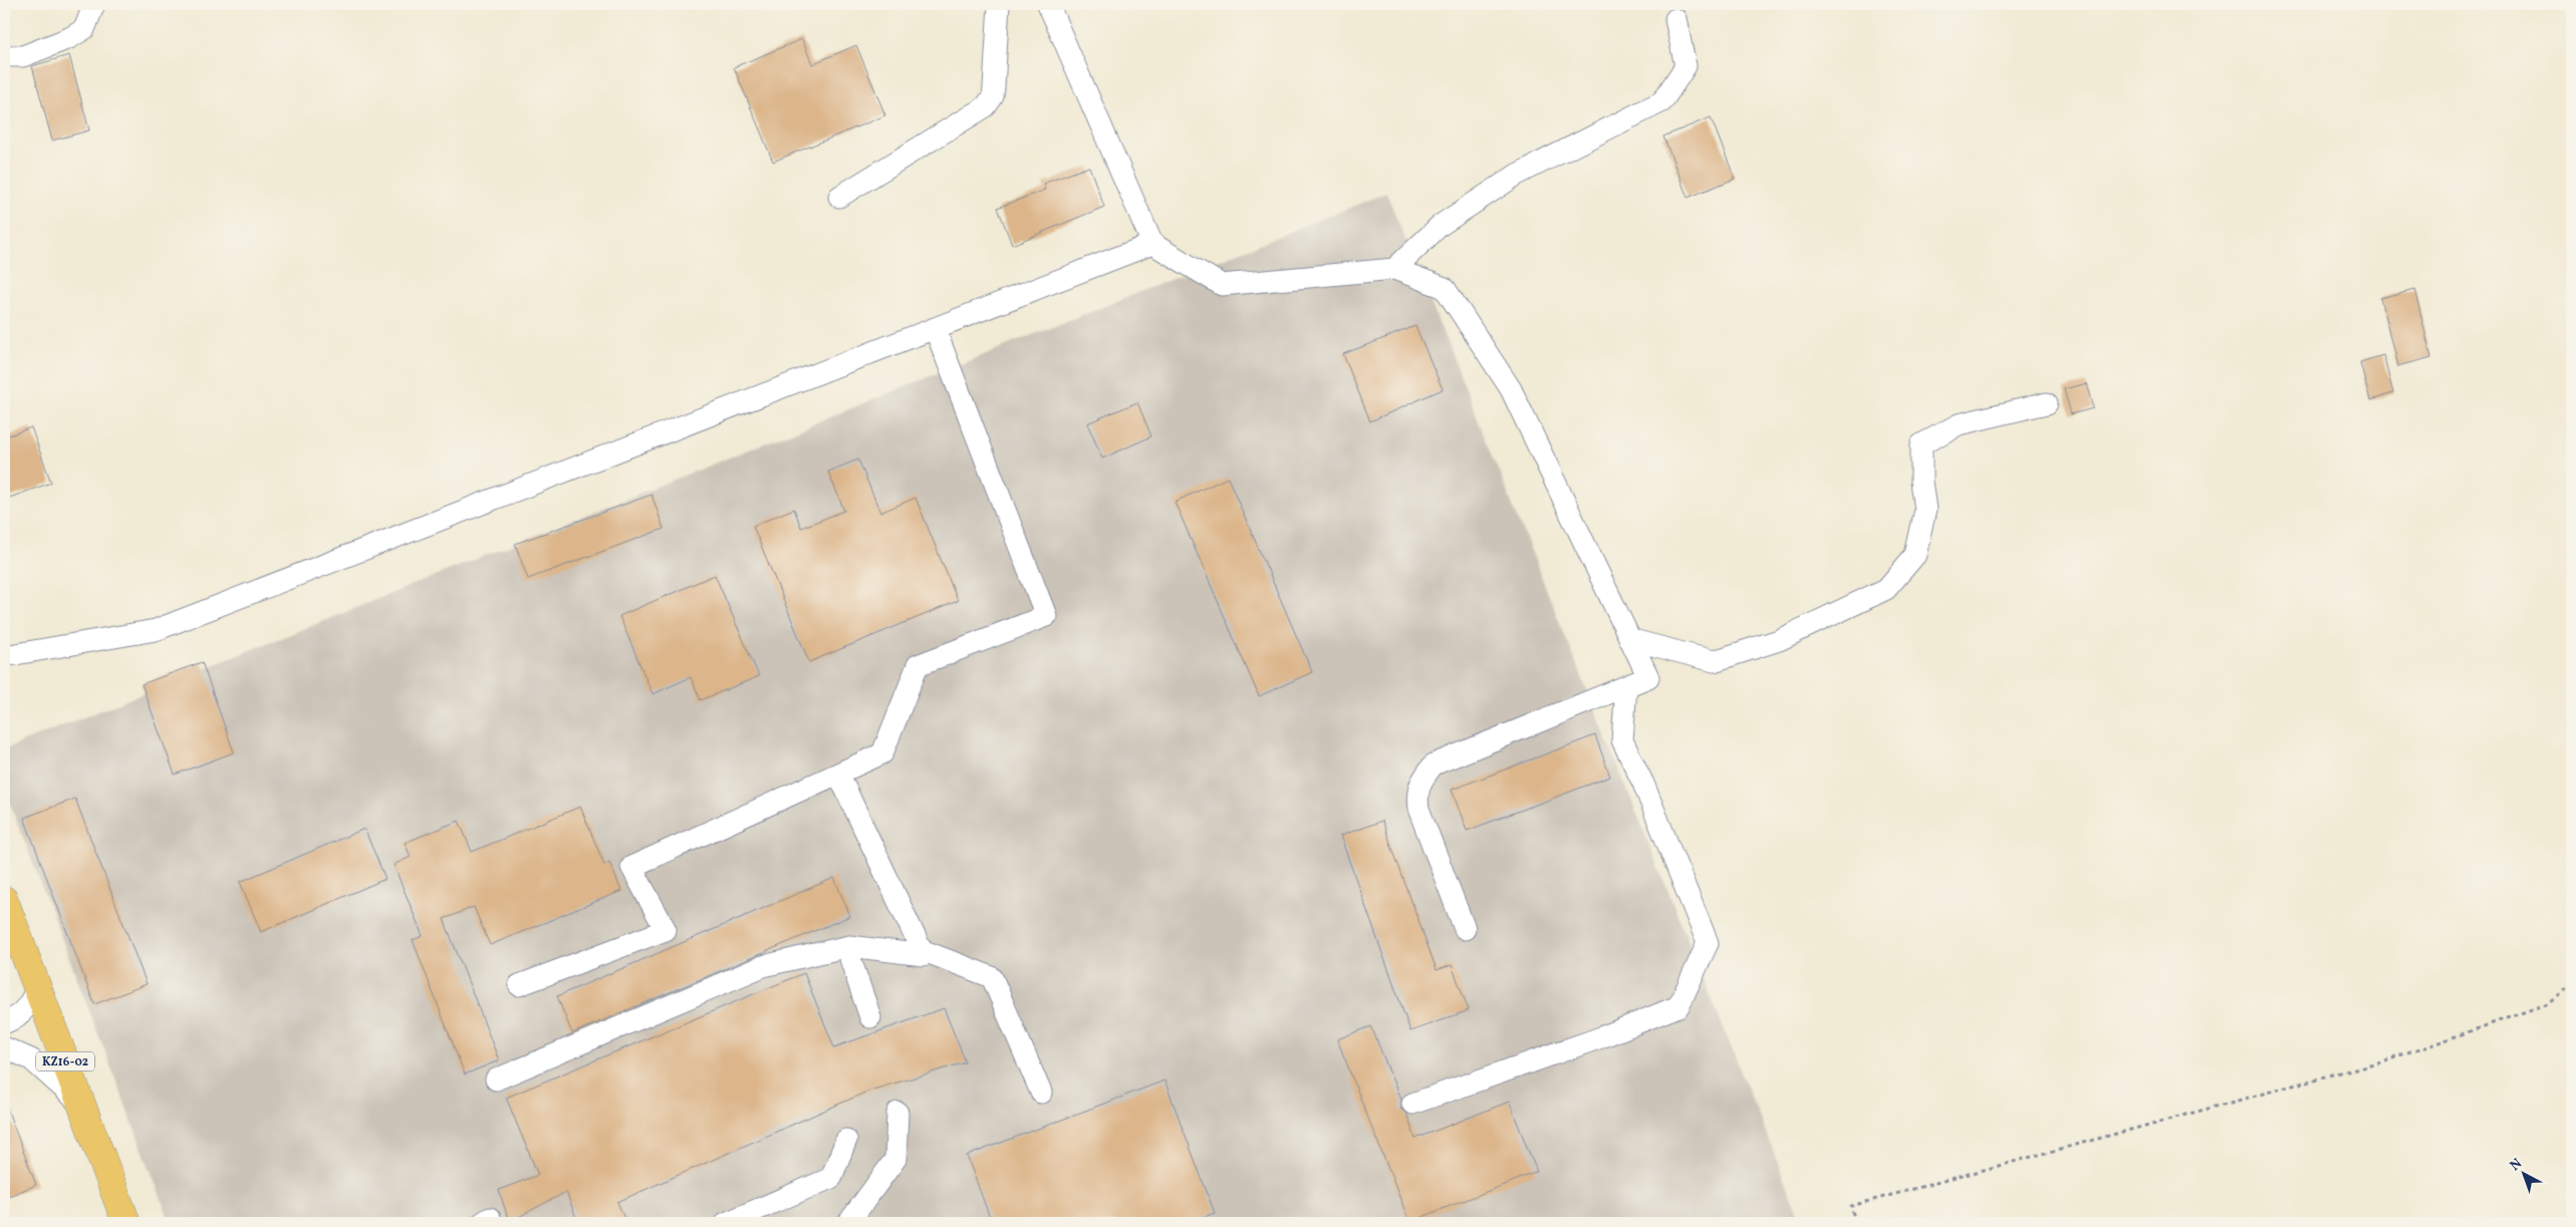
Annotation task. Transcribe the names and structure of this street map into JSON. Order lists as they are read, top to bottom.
{
  "streets": {
    "main road": ["KZ16-02"]
  },
  "north": "top left"
}
